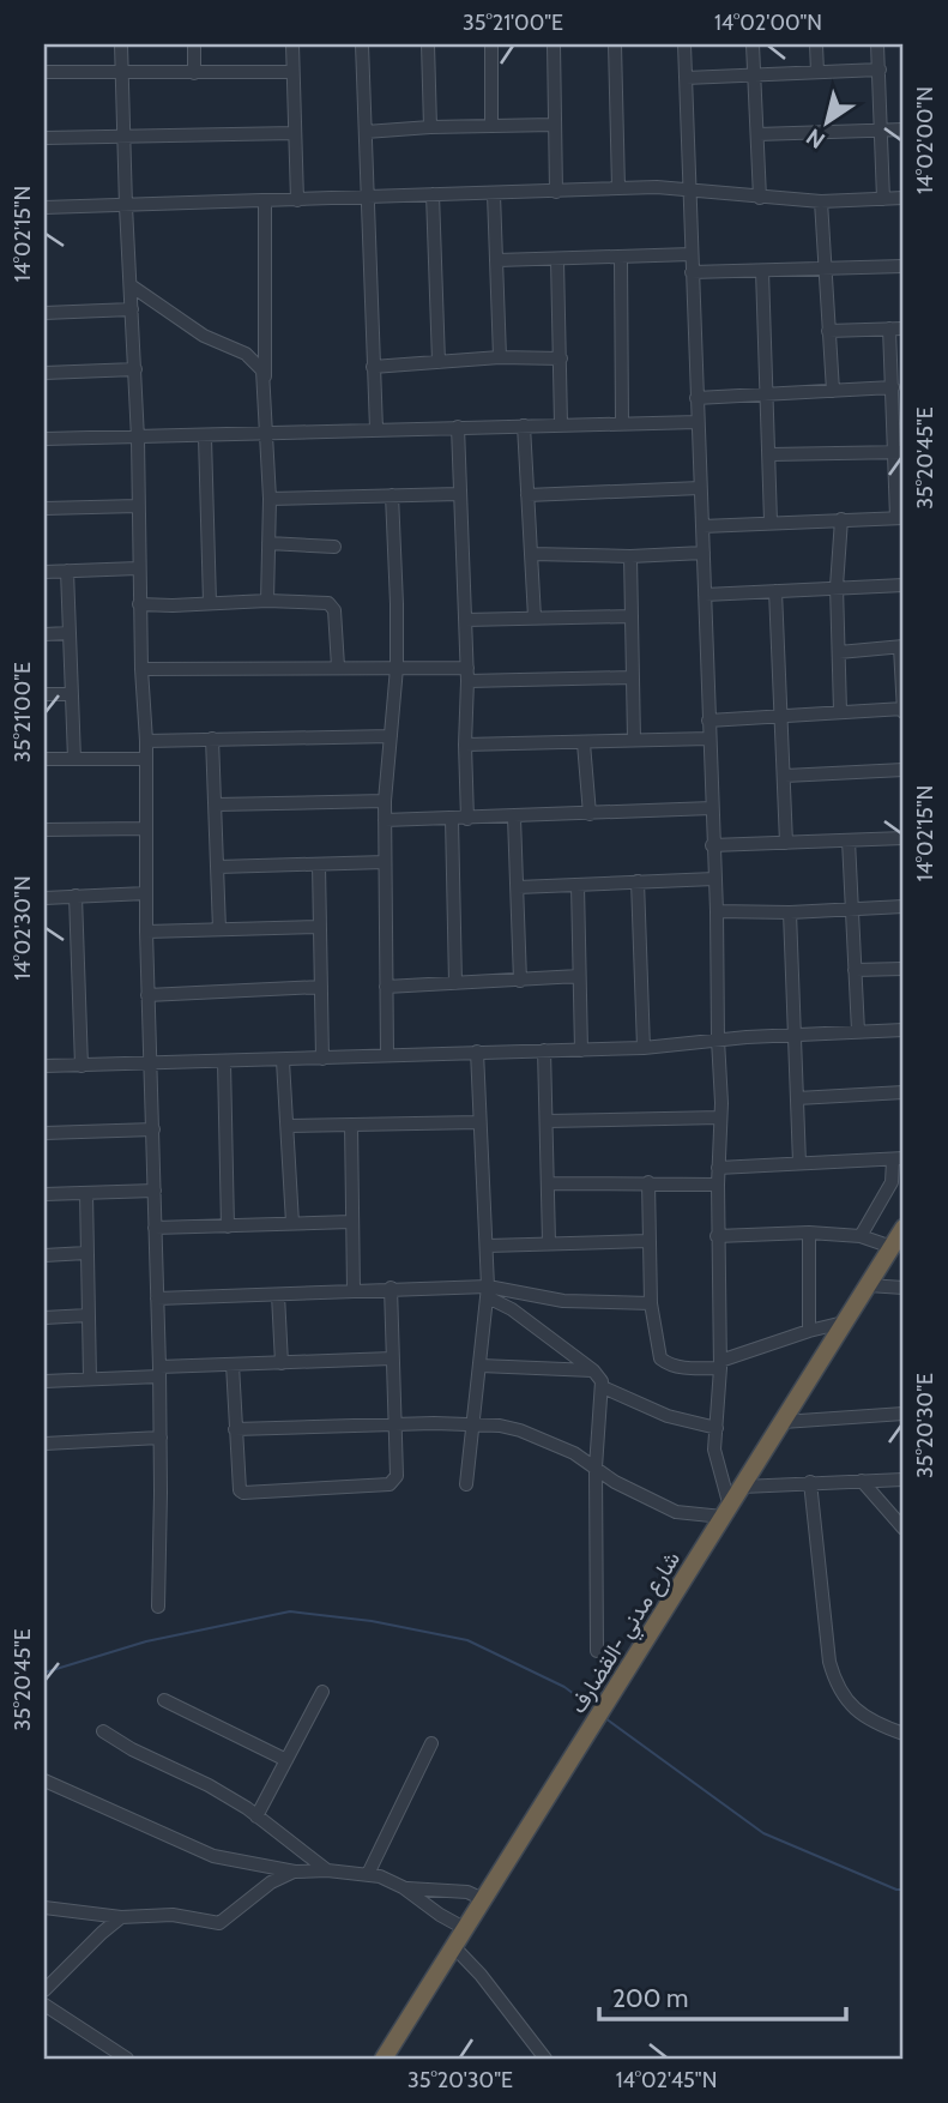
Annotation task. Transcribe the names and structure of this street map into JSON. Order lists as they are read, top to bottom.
{
  "streets": {
    "highway": ["شارع مدني -القضارف"]
  },
  "scale_bar": "200 m",
  "north": "bottom left",
  "coordinates": [
    "35°21'00\"E",
    "14°02'00\"N",
    "14°02'15\"N",
    "35°20'45\"E",
    "14°02'30\"N",
    "35°20'30\"E",
    "14°02'45\"N"
  ]
}
